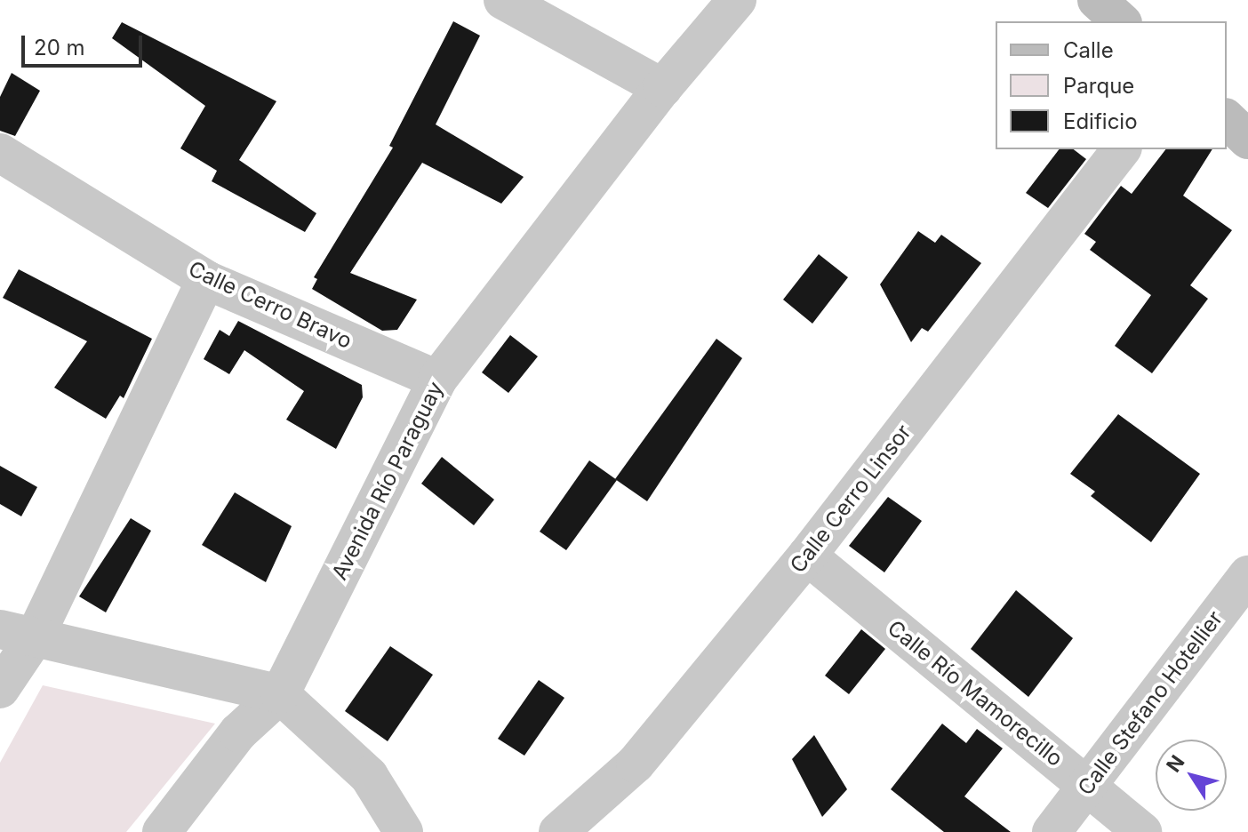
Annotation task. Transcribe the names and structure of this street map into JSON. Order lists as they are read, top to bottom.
{
  "streets": {
    "street": [
      "Calle Cerro Bravo",
      "Avenida Río Paraguay",
      "Calle Cerro Linsor",
      "Calle Río Mamorecillo",
      "Calle Stefano Hotellier"
    ]
  },
  "crossings": [
    ["Calle Cerro Bravo", "Avenida Río Paraguay"],
    ["Calle Cerro Linsor", "Calle Río Mamorecillo"],
    ["Calle Río Mamorecillo", "Calle Stefano Hotellier"]
  ],
  "legend": ["Calle", "Parque", "Edificio"],
  "scale_bar": "20 m",
  "north": "top left"
}
